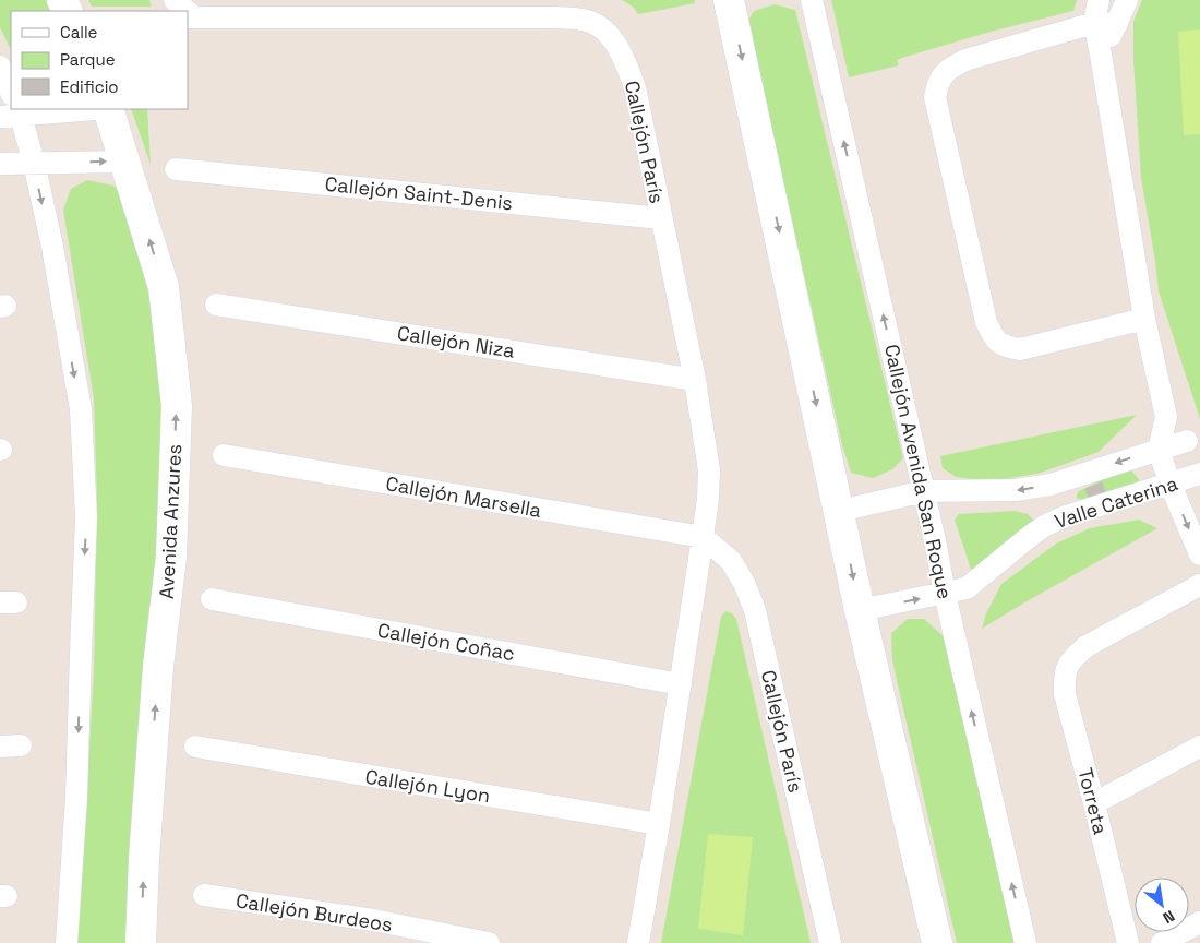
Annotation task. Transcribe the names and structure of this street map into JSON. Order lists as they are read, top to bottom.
{
  "streets": {
    "street": [
      "Callejón París",
      "Callejón Saint-Denis",
      "Callejón Niza",
      "Callejón Avenida San Roque",
      "Callejón Marsella",
      "Valle Caterina",
      "Avenida Anzures",
      "Callejón Coñac",
      "Callejón Lyon",
      "Torreta",
      "Callejón Burdeos"
    ]
  },
  "crossings": [
    ["Callejón París", "Callejón Saint-Denis"],
    ["Callejón París", "Callejón Niza"],
    ["Callejón París", "Callejón Marsella"],
    ["Callejón París", "Callejón Coñac"],
    ["Callejón París", "Callejón Lyon"],
    ["Callejón Avenida San Roque", "Valle Caterina"]
  ],
  "legend": ["Calle", "Parque", "Edificio"],
  "north": "bottom right"
}
